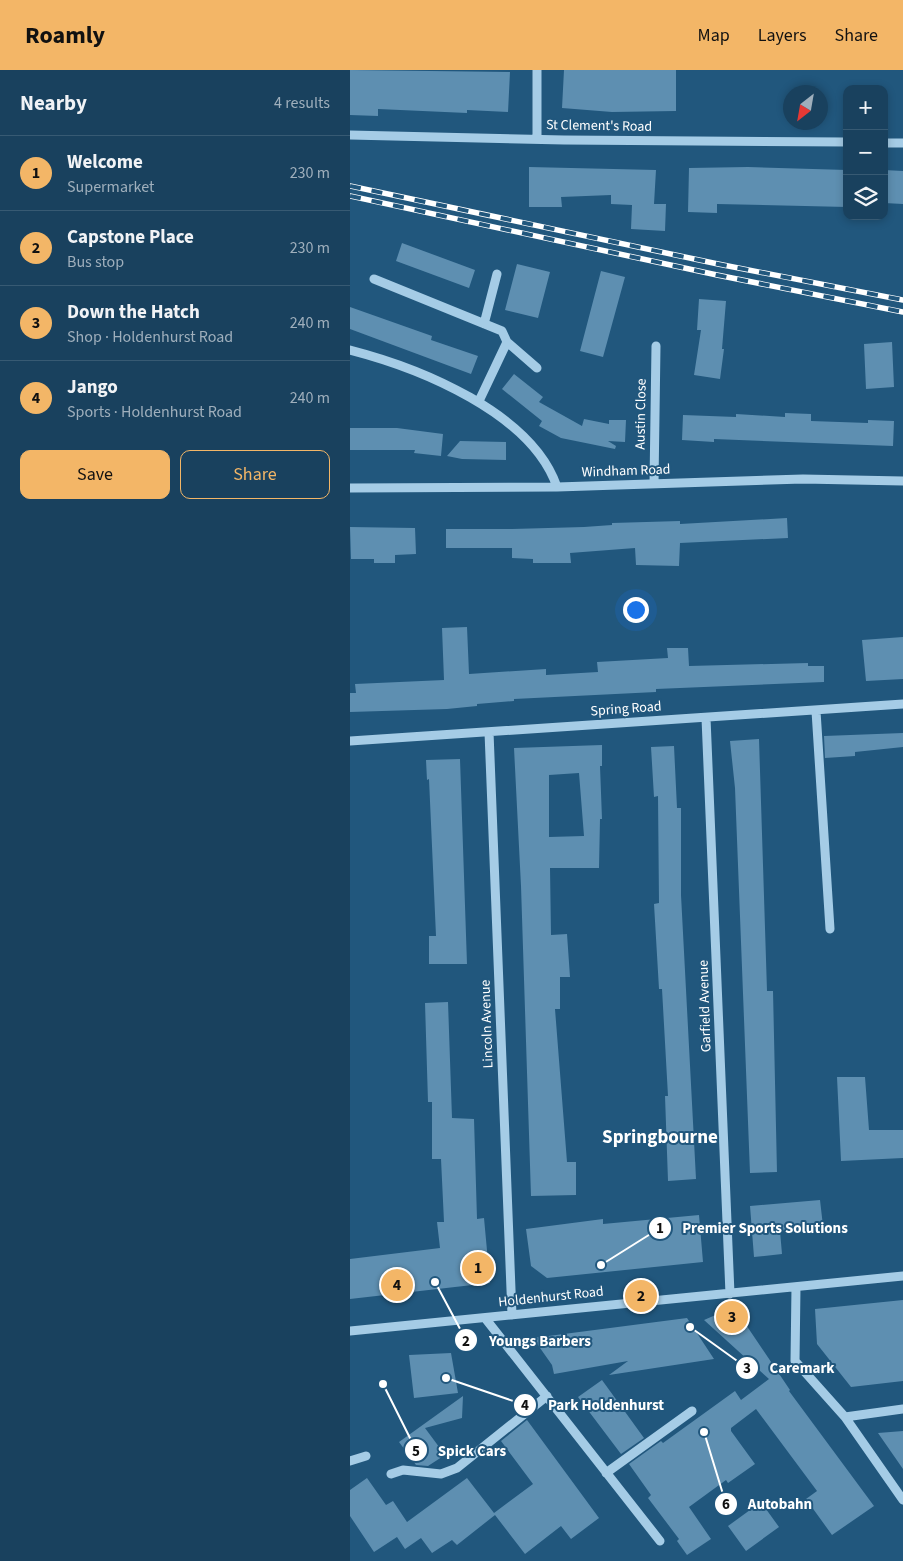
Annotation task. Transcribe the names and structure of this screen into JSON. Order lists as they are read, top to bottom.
{
  "streets": {
    "street": [
      "St Clement's Road",
      "Austin Close",
      "Windham Road",
      "Spring Road",
      "Garfield Avenue",
      "Lincoln Avenue",
      "Holdenhurst Road"
    ]
  },
  "crossings": [
    ["Austin Close", "Windham Road"],
    ["Spring Road", "Garfield Avenue"],
    ["Spring Road", "Lincoln Avenue"],
    ["Garfield Avenue", "Holdenhurst Road"],
    ["Lincoln Avenue", "Holdenhurst Road"]
  ],
  "districts": ["Springbourne"],
  "places": [
    "Premier Sports Solutions",
    "Youngs Barbers",
    "Caremark",
    "Park Holdenhurst",
    "Spick Cars",
    "Autobahn"
  ],
  "north": "bottom left",
  "page": {
    "header": "Roamly",
    "nav": ["Map", "Layers", "Share"],
    "heading": ["Nearby", "4 results"],
    "map_buttons": ["+", "−"],
    "list": [
      {
        "mark": "1",
        "name": "Welcome",
        "note": "Supermarket",
        "value": "230 m"
      },
      {
        "mark": "2",
        "name": "Capstone Place",
        "note": "Bus stop",
        "value": "230 m"
      },
      {
        "mark": "3",
        "name": "Down the Hatch",
        "note": "Shop · Holdenhurst Road",
        "value": "240 m"
      },
      {
        "mark": "4",
        "name": "Jango",
        "note": "Sports · Holdenhurst Road",
        "value": "240 m"
      }
    ],
    "buttons": ["Save", "Share"],
    "pins": [
      "1",
      "4",
      "2",
      "3"
    ]
  }
}
